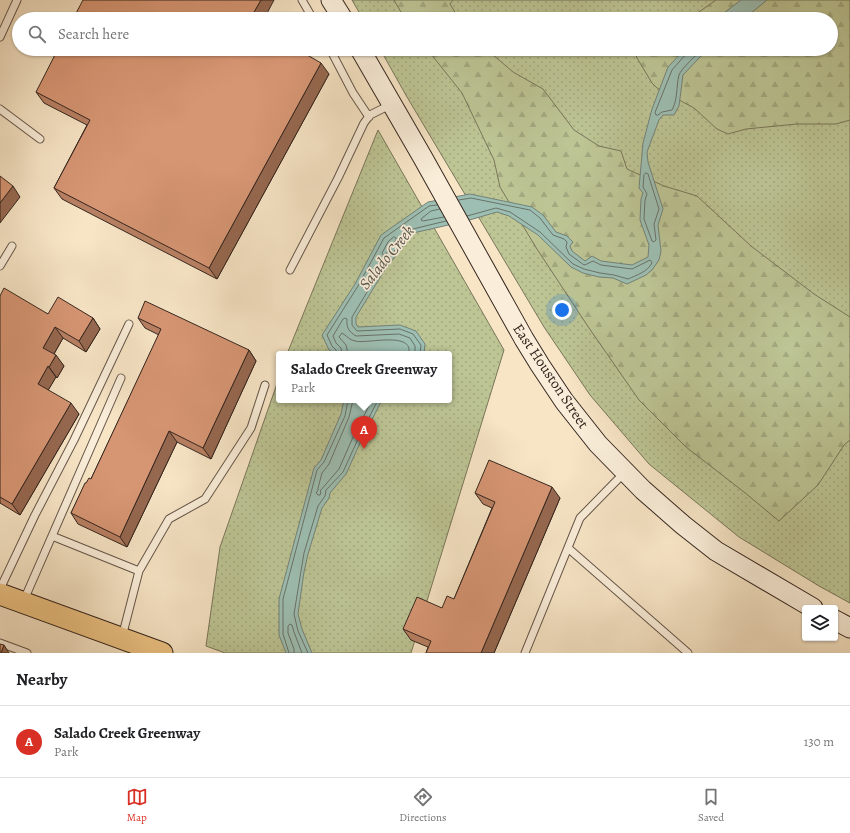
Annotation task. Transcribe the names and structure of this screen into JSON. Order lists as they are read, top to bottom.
{
  "streets": {
    "main road": ["East Houston Street"]
  },
  "water": ["Salado Creek"],
  "page": {
    "search": "Search here",
    "popup": ["Salado Creek Greenway", "Park"],
    "pins": "A",
    "heading": "Nearby",
    "list": [
      {
        "mark": "A",
        "name": "Salado Creek Greenway",
        "note": "Park",
        "value": "130 m"
      }
    ],
    "nav": ["Map", "Directions", "Saved"]
  }
}
